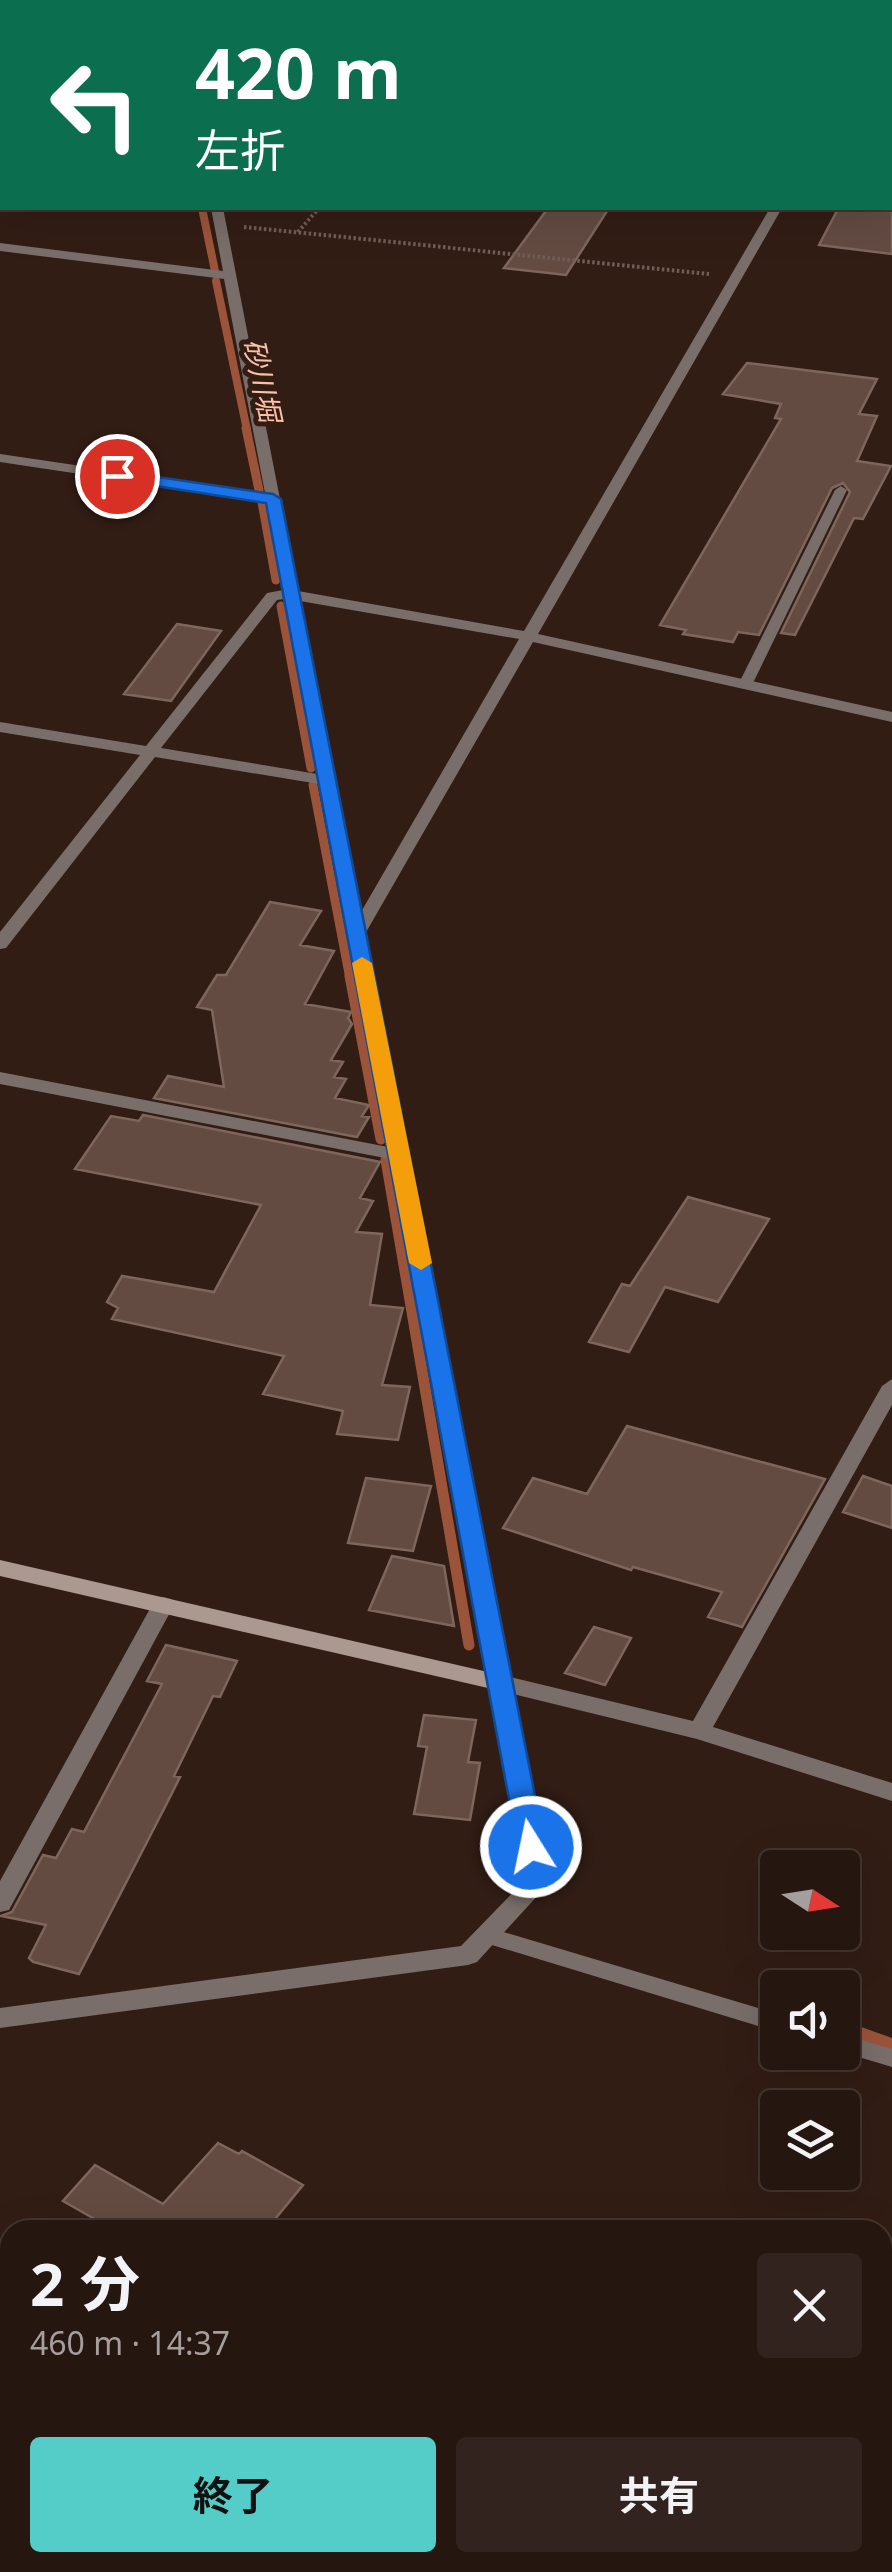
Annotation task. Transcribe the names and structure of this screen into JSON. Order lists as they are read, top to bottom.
{
  "water": ["砂川堀"],
  "north": "right",
  "page": {
    "turn": ["420 m", "左折"],
    "heading": ["2 分", "460 m · 14:37"],
    "buttons": ["終了", "共有"]
  }
}
